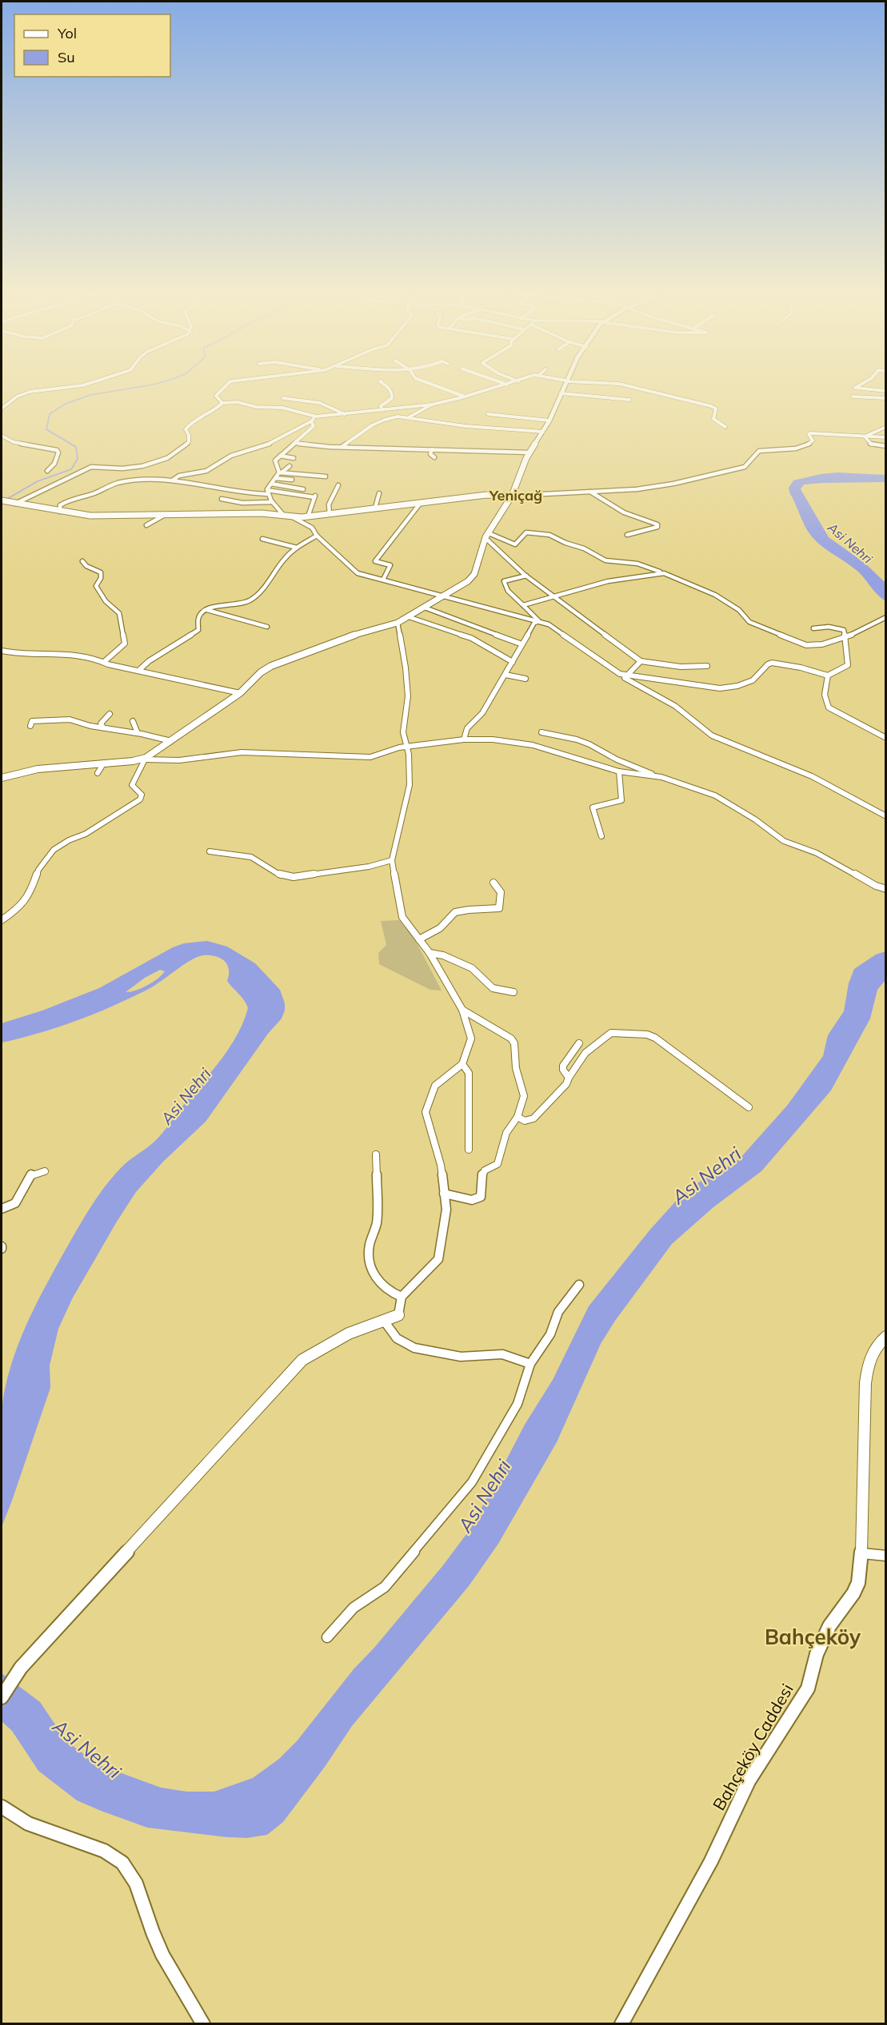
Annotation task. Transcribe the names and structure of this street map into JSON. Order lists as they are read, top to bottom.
{
  "streets": {
    "street": ["Bahçeköy Caddesi"]
  },
  "districts": ["Yeniçağ", "Bahçeköy"],
  "water": ["Asi Nehri"],
  "legend": ["Yol", "Su"]
}
